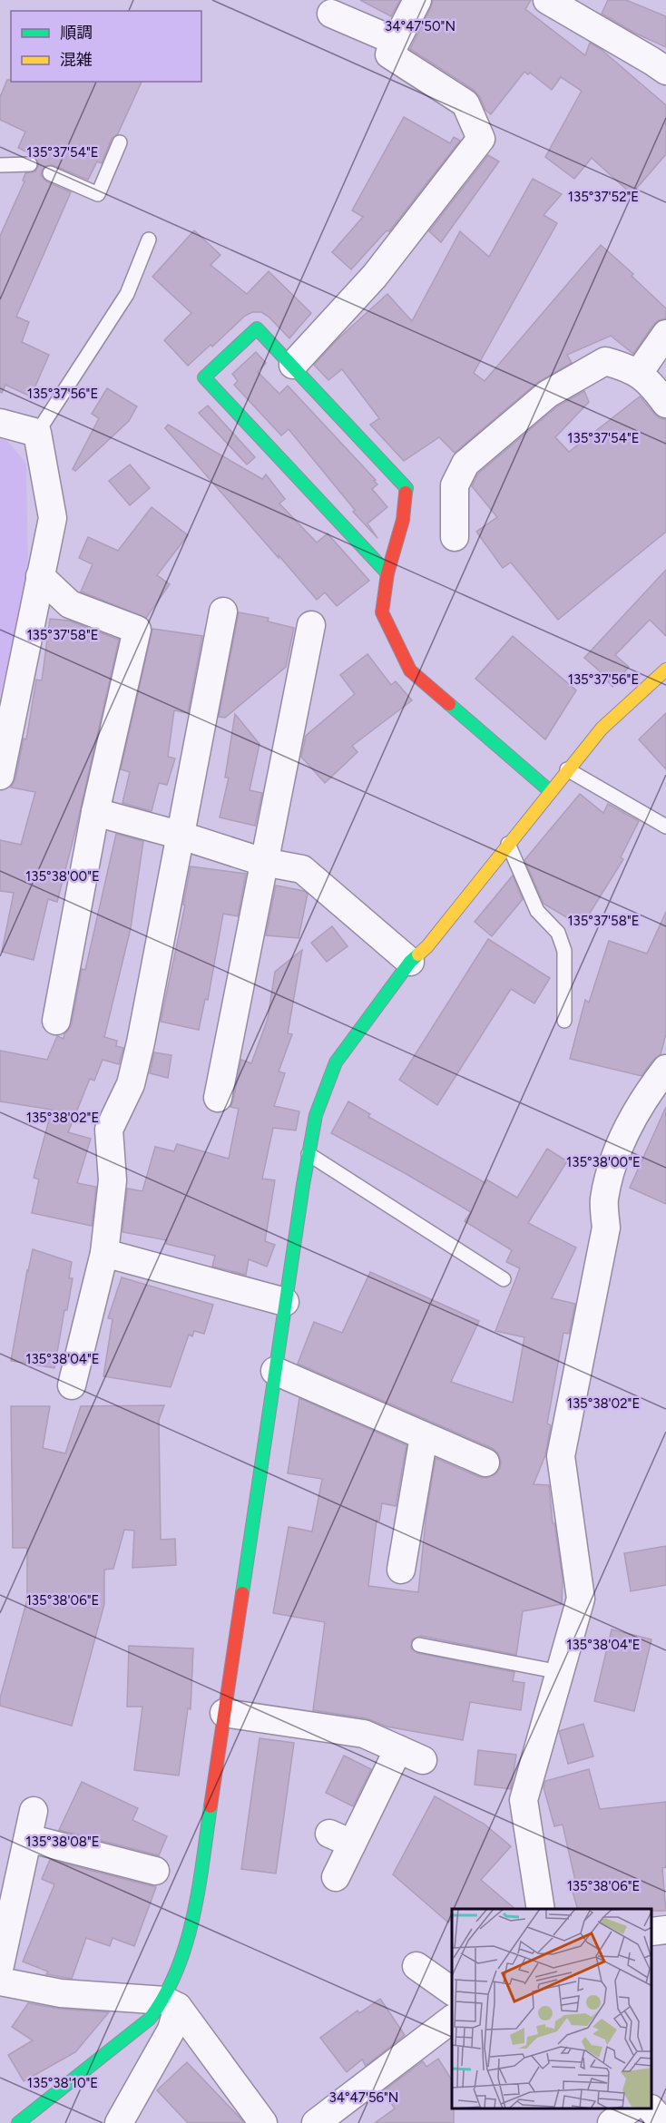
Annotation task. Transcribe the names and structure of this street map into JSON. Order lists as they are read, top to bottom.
{
  "legend": ["順調", "混雑"],
  "coordinates": [
    "34°47'50\"N",
    "135°37'54\"E",
    "135°37'52\"E",
    "135°37'56\"E",
    "135°37'58\"E",
    "135°38'00\"E",
    "135°38'02\"E",
    "135°38'04\"E",
    "135°38'06\"E",
    "135°38'08\"E",
    "135°38'10\"E",
    "34°47'56\"N"
  ]
}
